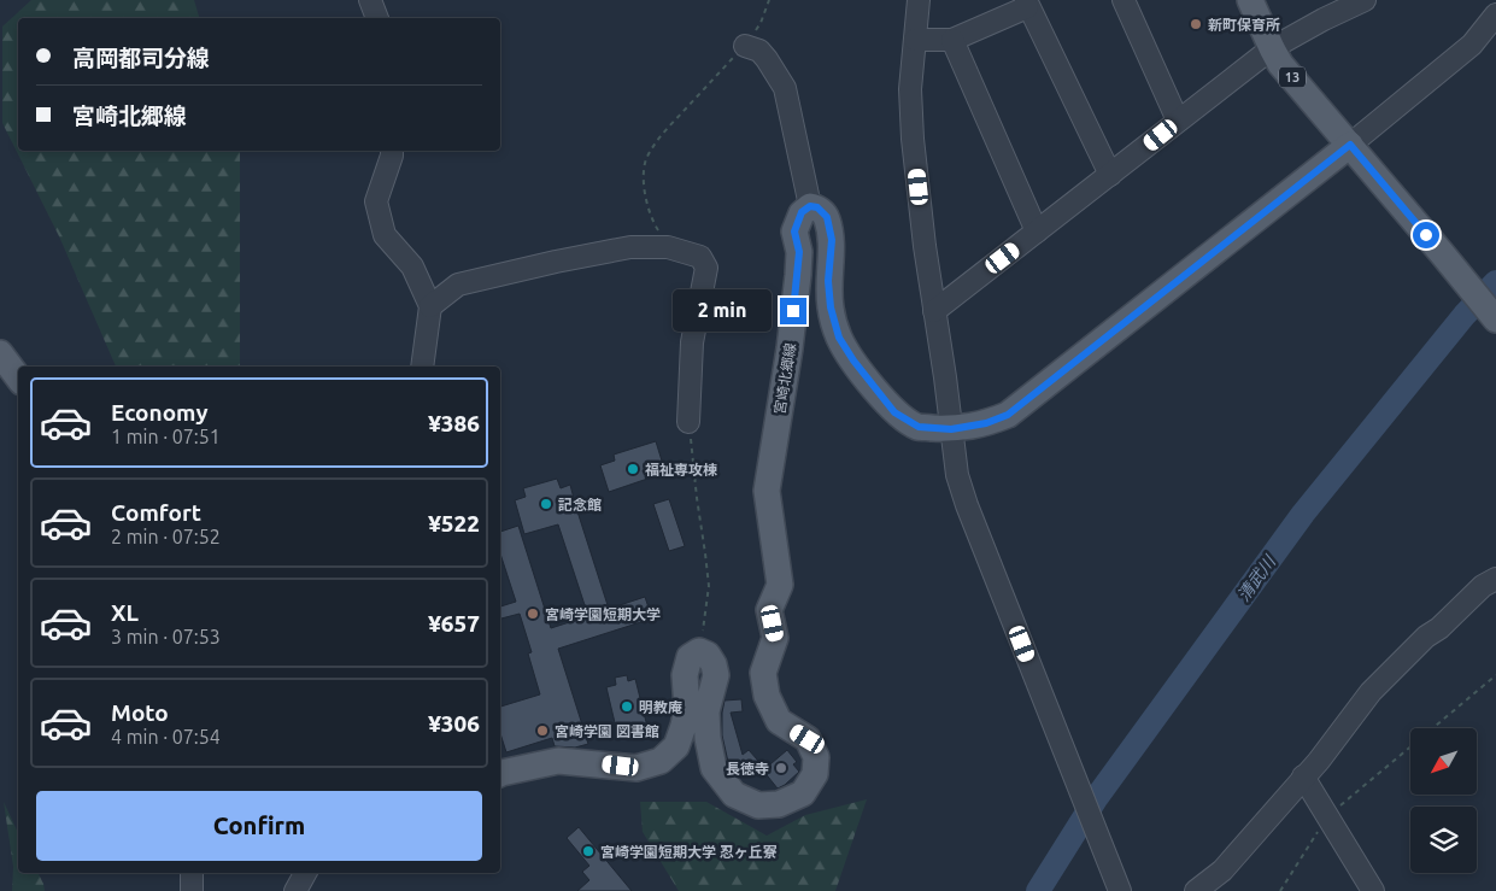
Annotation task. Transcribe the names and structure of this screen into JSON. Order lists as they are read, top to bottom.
{
  "streets": {
    "main road": ["13", "宮崎北郷線"]
  },
  "water": ["清武川"],
  "places": [
    "新町保育所",
    "福祉専攻棟",
    "記念館",
    "宮崎学園短期大学",
    "明教庵",
    "宮崎学園 図書館",
    "長徳寺",
    "宮崎学園短期大学 忍ヶ丘寮"
  ],
  "north": "bottom left",
  "page": {
    "banner": ["高岡都司分線", "宮崎北郷線"],
    "bubble": "2 min",
    "list": [
      {
        "name": "Economy",
        "note": "1 min · 07:51",
        "value": "¥386"
      },
      {
        "name": "Comfort",
        "note": "2 min · 07:52",
        "value": "¥522"
      },
      {
        "name": "XL",
        "note": "3 min · 07:53",
        "value": "¥657"
      },
      {
        "name": "Moto",
        "note": "4 min · 07:54",
        "value": "¥306"
      }
    ],
    "buttons": "Confirm"
  }
}
